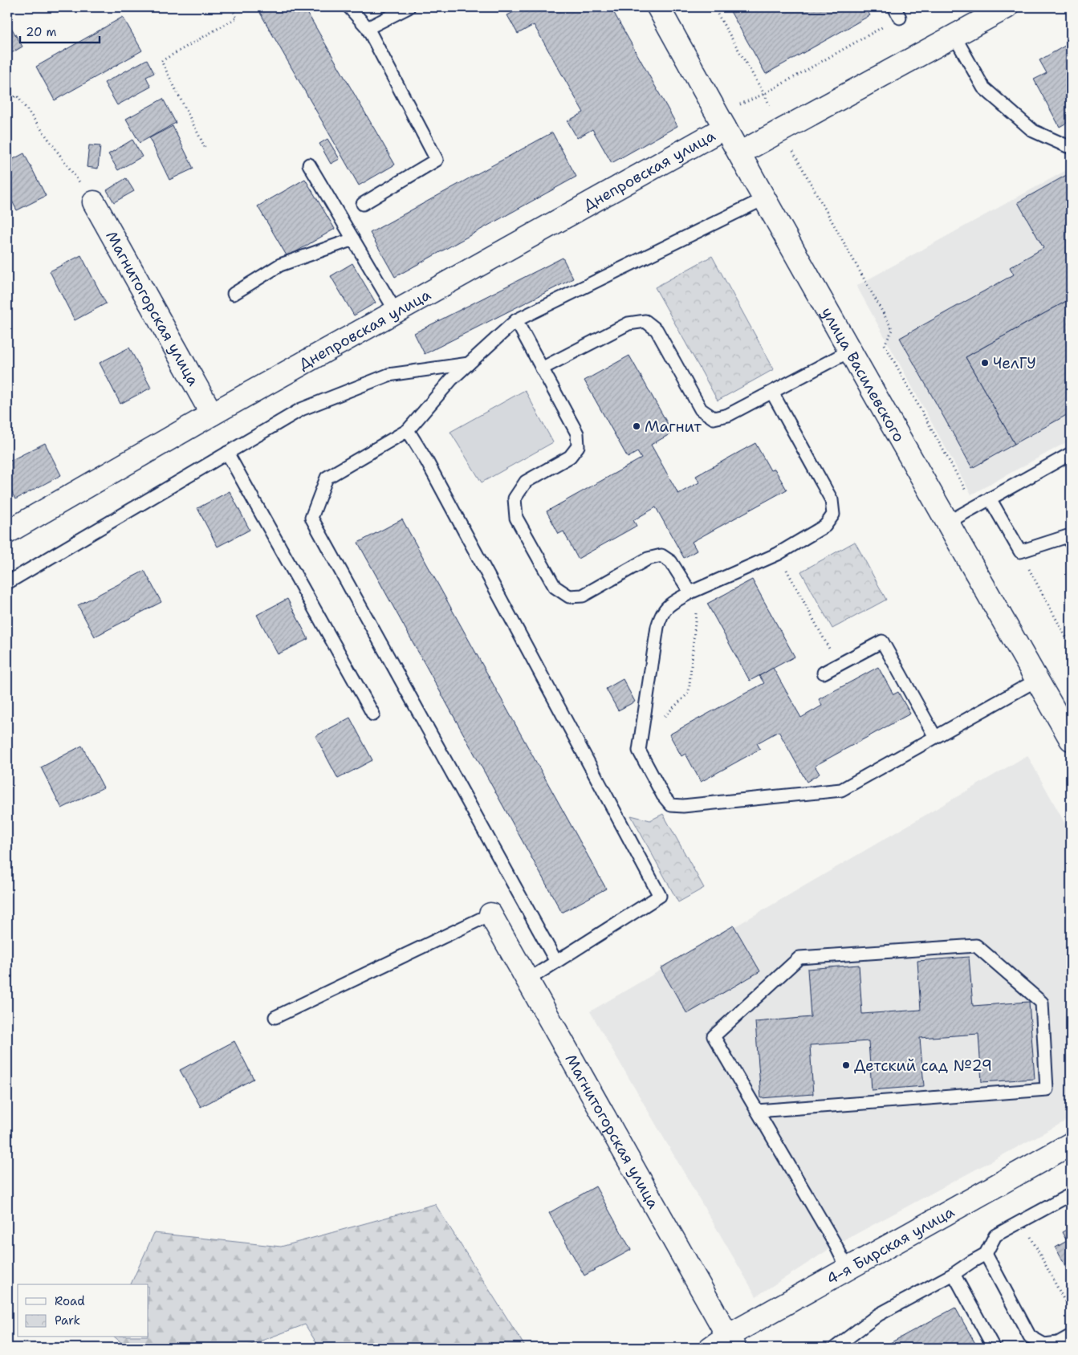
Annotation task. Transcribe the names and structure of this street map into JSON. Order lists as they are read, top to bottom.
{
  "streets": {
    "street": [
      "Днепровская улица",
      "Магнитогорская улица",
      "улица Василевского",
      "4-я Бирская улица"
    ]
  },
  "crossings": [
    ["Днепровская улица", "Магнитогорская улица"],
    ["Днепровская улица", "улица Василевского"],
    ["Магнитогорская улица", "4-я Бирская улица"]
  ],
  "places": ["ЧелГУ", "Магнит", "Детский сад №29"],
  "legend": ["Road", "Park"],
  "scale_bar": "20 m"
}
